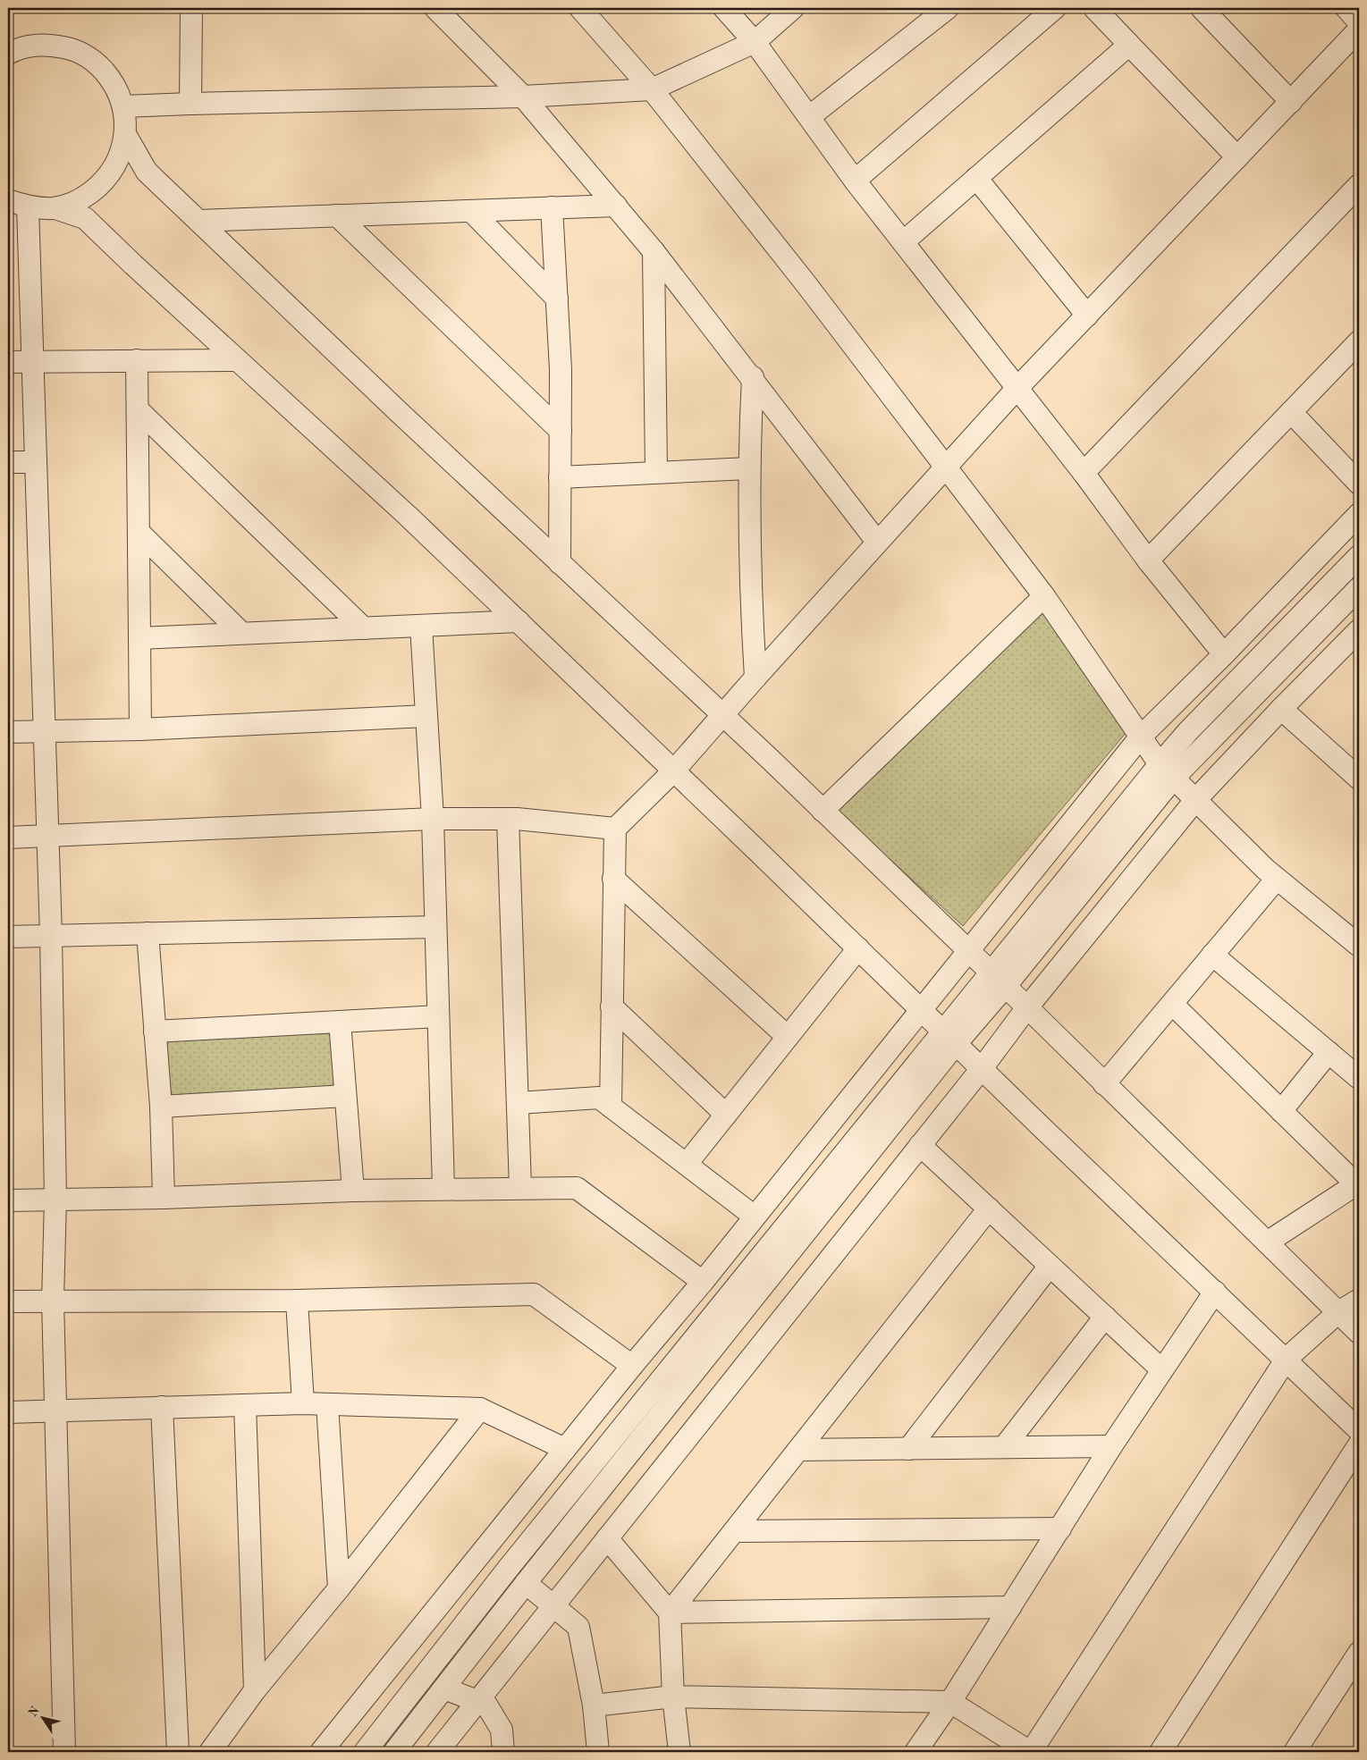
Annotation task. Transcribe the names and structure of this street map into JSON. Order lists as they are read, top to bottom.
{
  "north": "top left"
}
